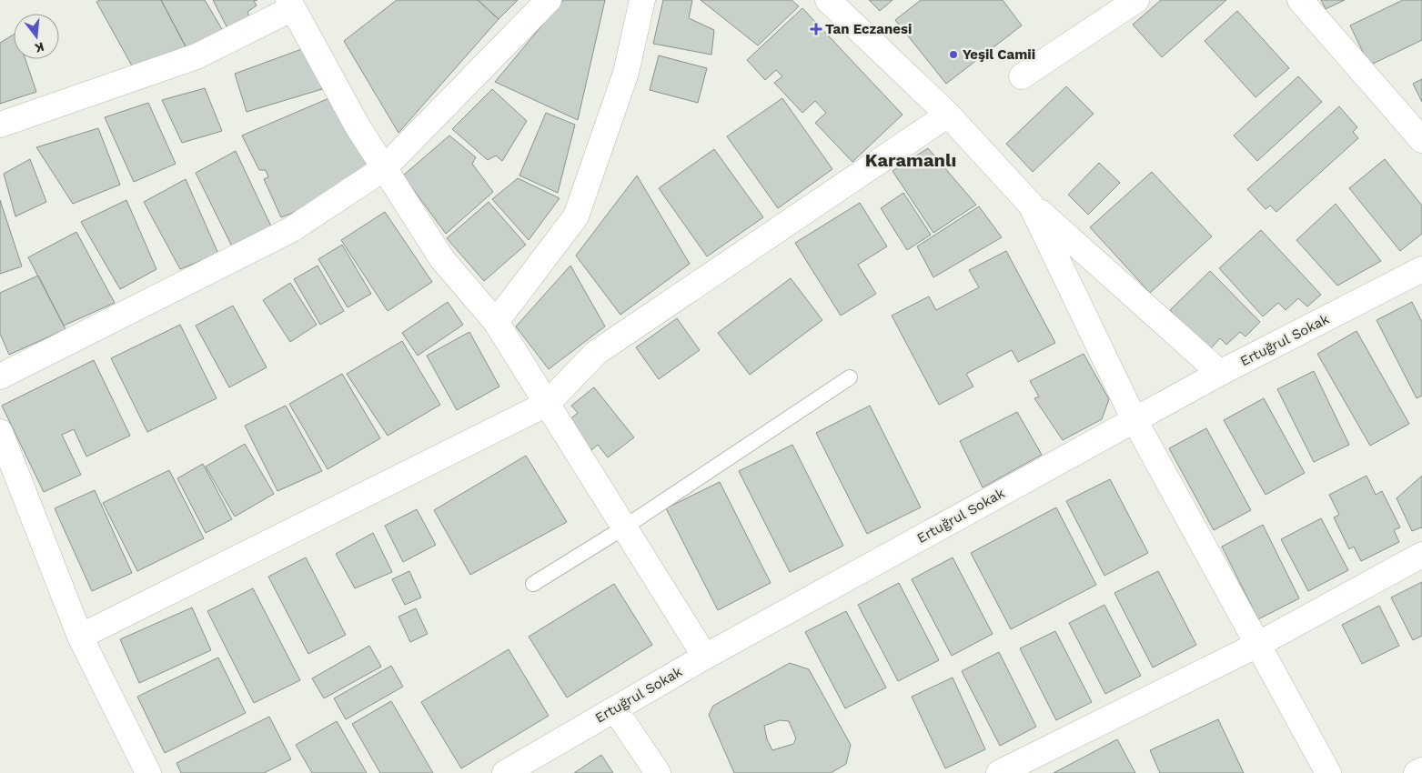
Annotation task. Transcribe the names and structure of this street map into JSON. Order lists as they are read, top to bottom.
{
  "streets": {
    "street": ["Ertuğrul Sokak"]
  },
  "districts": ["Karamanlı"],
  "places": {
    "health": ["Tan Eczanesi"],
    "other": ["Yeşil Camii"]
  },
  "north": "bottom"
}
